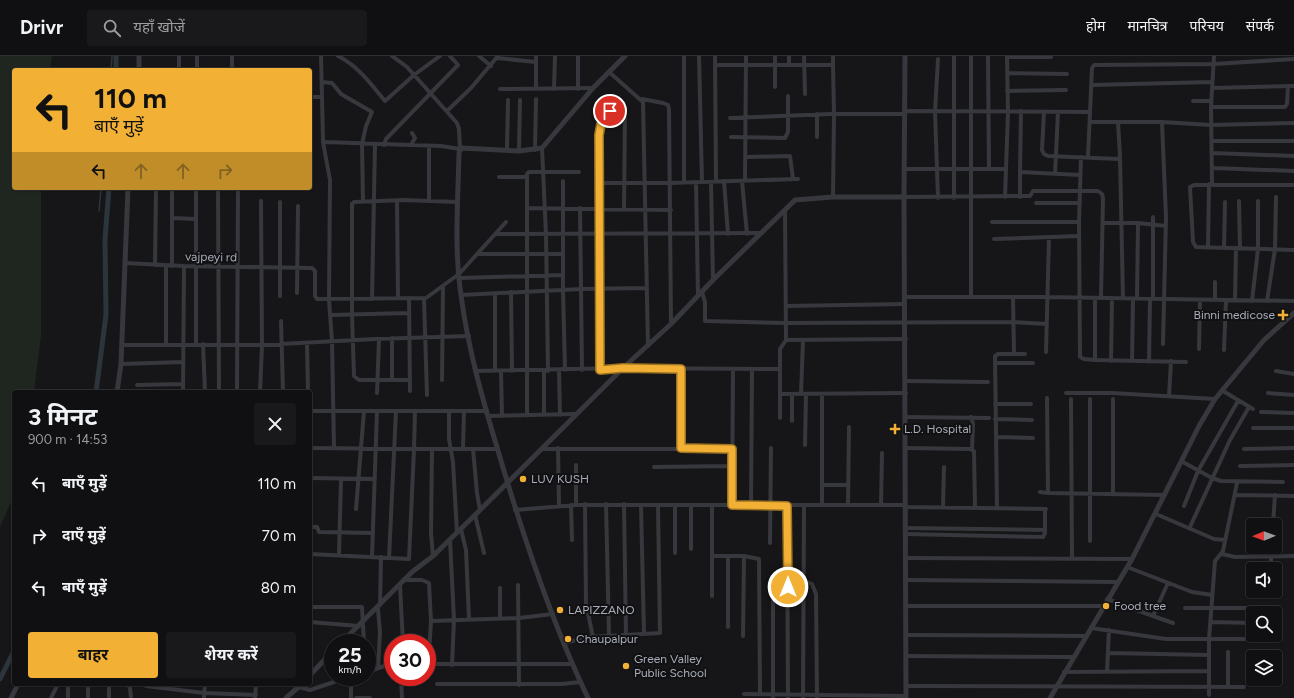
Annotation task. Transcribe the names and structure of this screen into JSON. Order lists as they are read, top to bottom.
{
  "streets": {
    "street": ["vajpeyi rd"]
  },
  "places": {
    "health": ["Binni medicose", "L.D. Hospital"],
    "other": [
      "LUV KUSH",
      "Food tree",
      "LAPIZZANO",
      "Chaupalpur",
      "Green Valley Public School"
    ]
  },
  "north": "left",
  "page": {
    "header": "Drivr",
    "search": "यहाँ खोजें",
    "nav": [
      "होम",
      "मानचित्र",
      "परिचय",
      "संपर्क"
    ],
    "turn": ["110 m", "बाएँ मुड़ें"],
    "heading": ["3 मिनट", "900 m · 14:53"],
    "list": [
      {
        "name": "बाएँ मुड़ें",
        "value": "110 m"
      },
      {
        "name": "दाएँ मुड़ें",
        "value": "70 m"
      },
      {
        "name": "बाएँ मुड़ें",
        "value": "80 m"
      }
    ],
    "buttons": ["बाहर", "शेयर करें"],
    "speed": "25 km/h",
    "limit": "30"
  }
}
